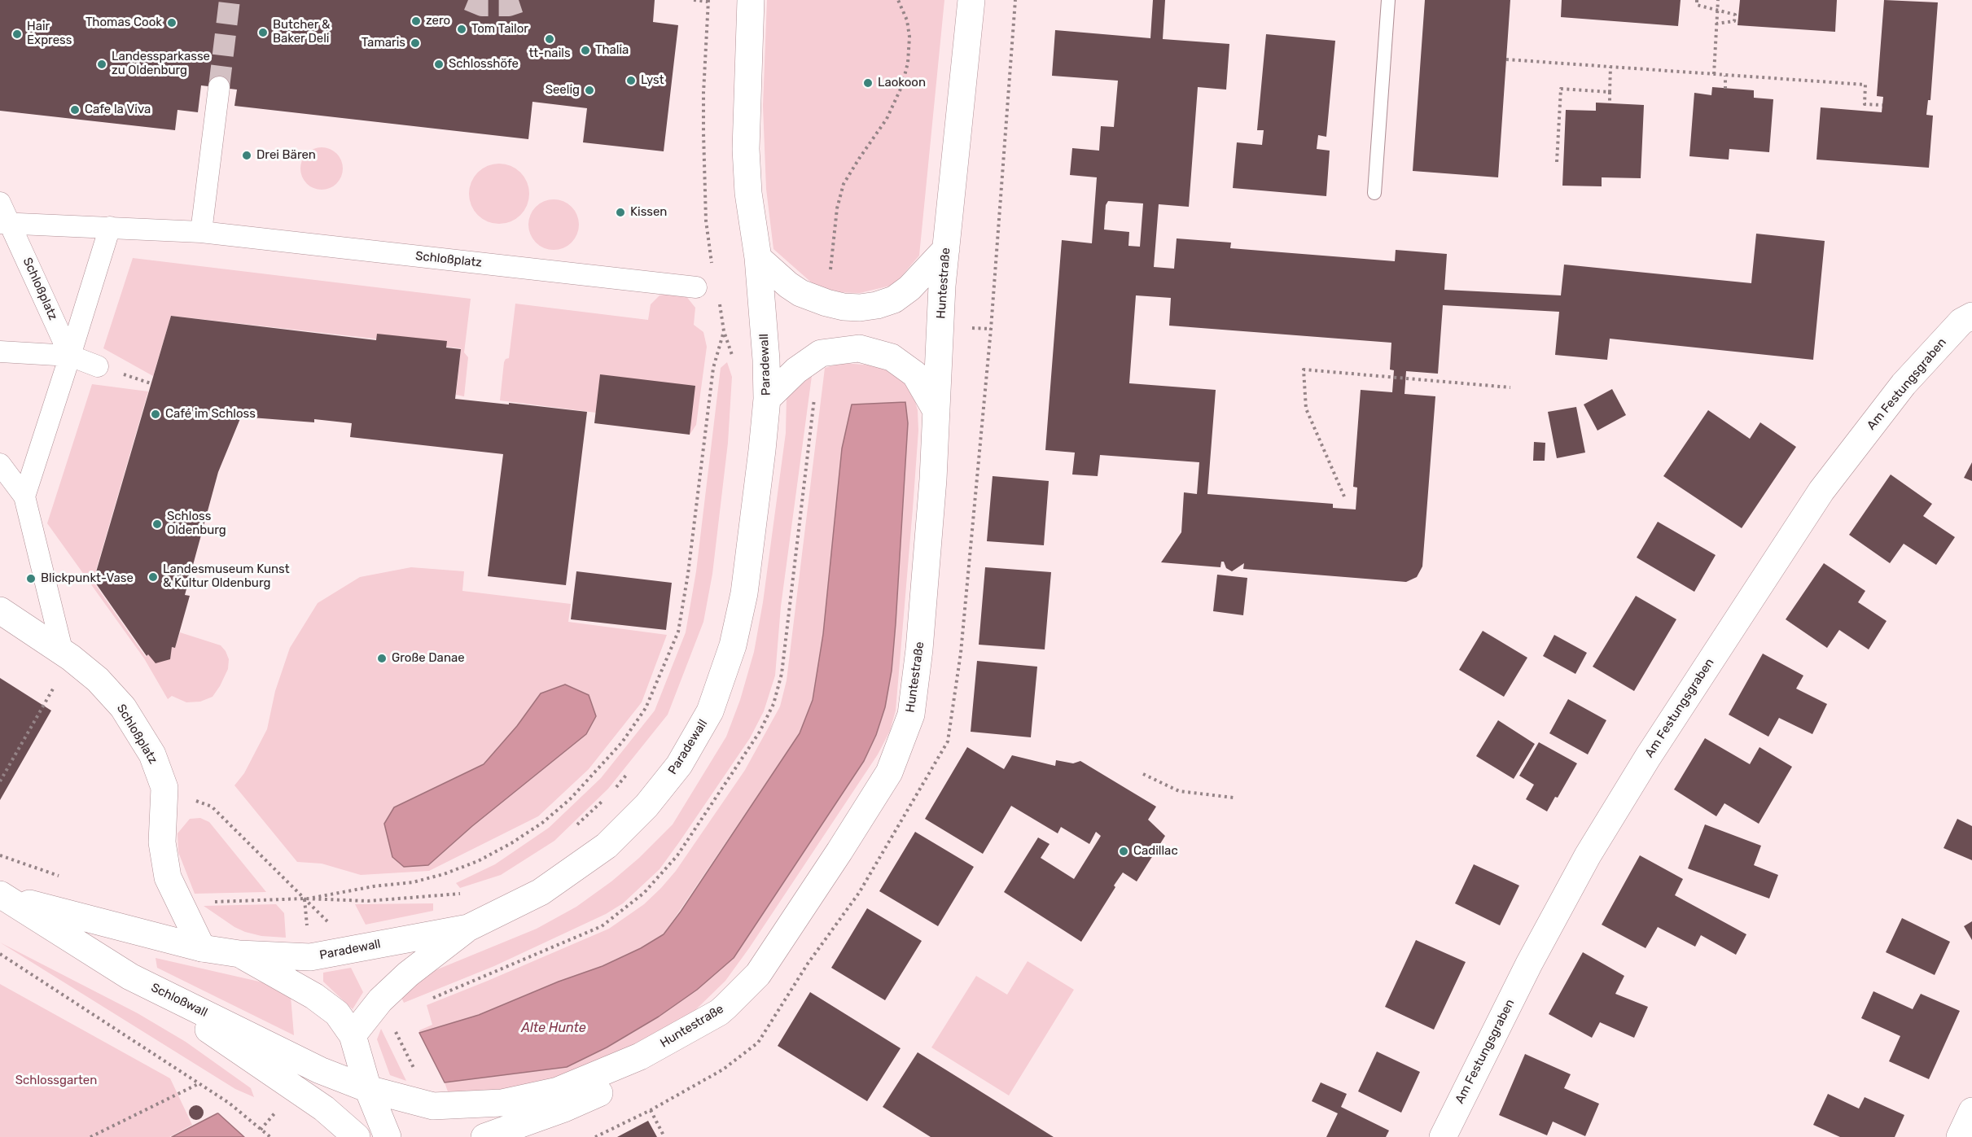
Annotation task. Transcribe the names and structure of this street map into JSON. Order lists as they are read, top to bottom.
{
  "streets": {
    "street": [
      "Schloßplatz",
      "Huntestraße",
      "Paradewall",
      "Am Festungsgraben",
      "Schloßwall"
    ]
  },
  "crossings": [
    ["Schloßplatz", "Paradewall"],
    ["Huntestraße", "Schloßwall"],
    ["Paradewall", "Schloßwall"]
  ],
  "water": ["Alte Hunte"],
  "parks": ["Schlossgarten"],
  "places": [
    "zero",
    "Thomas Cook",
    "Tom Tailor",
    "Butcher & Baker Deli",
    "Hair Express",
    "tt-nails",
    "Tamaris",
    "Thalia",
    "Landessparkasse zu Oldenburg",
    "Schlosshöfe",
    "Lyst",
    "Laokoon",
    "Seelig",
    "Cafe la Viva",
    "Drei Bären",
    "Kissen",
    "Café im Schloss",
    "Schloss Oldenburg",
    "Landesmuseum Kunst & Kultur Oldenburg",
    "Blickpunkt-Vase",
    "Große Danae",
    "Cadillac"
  ]
}
